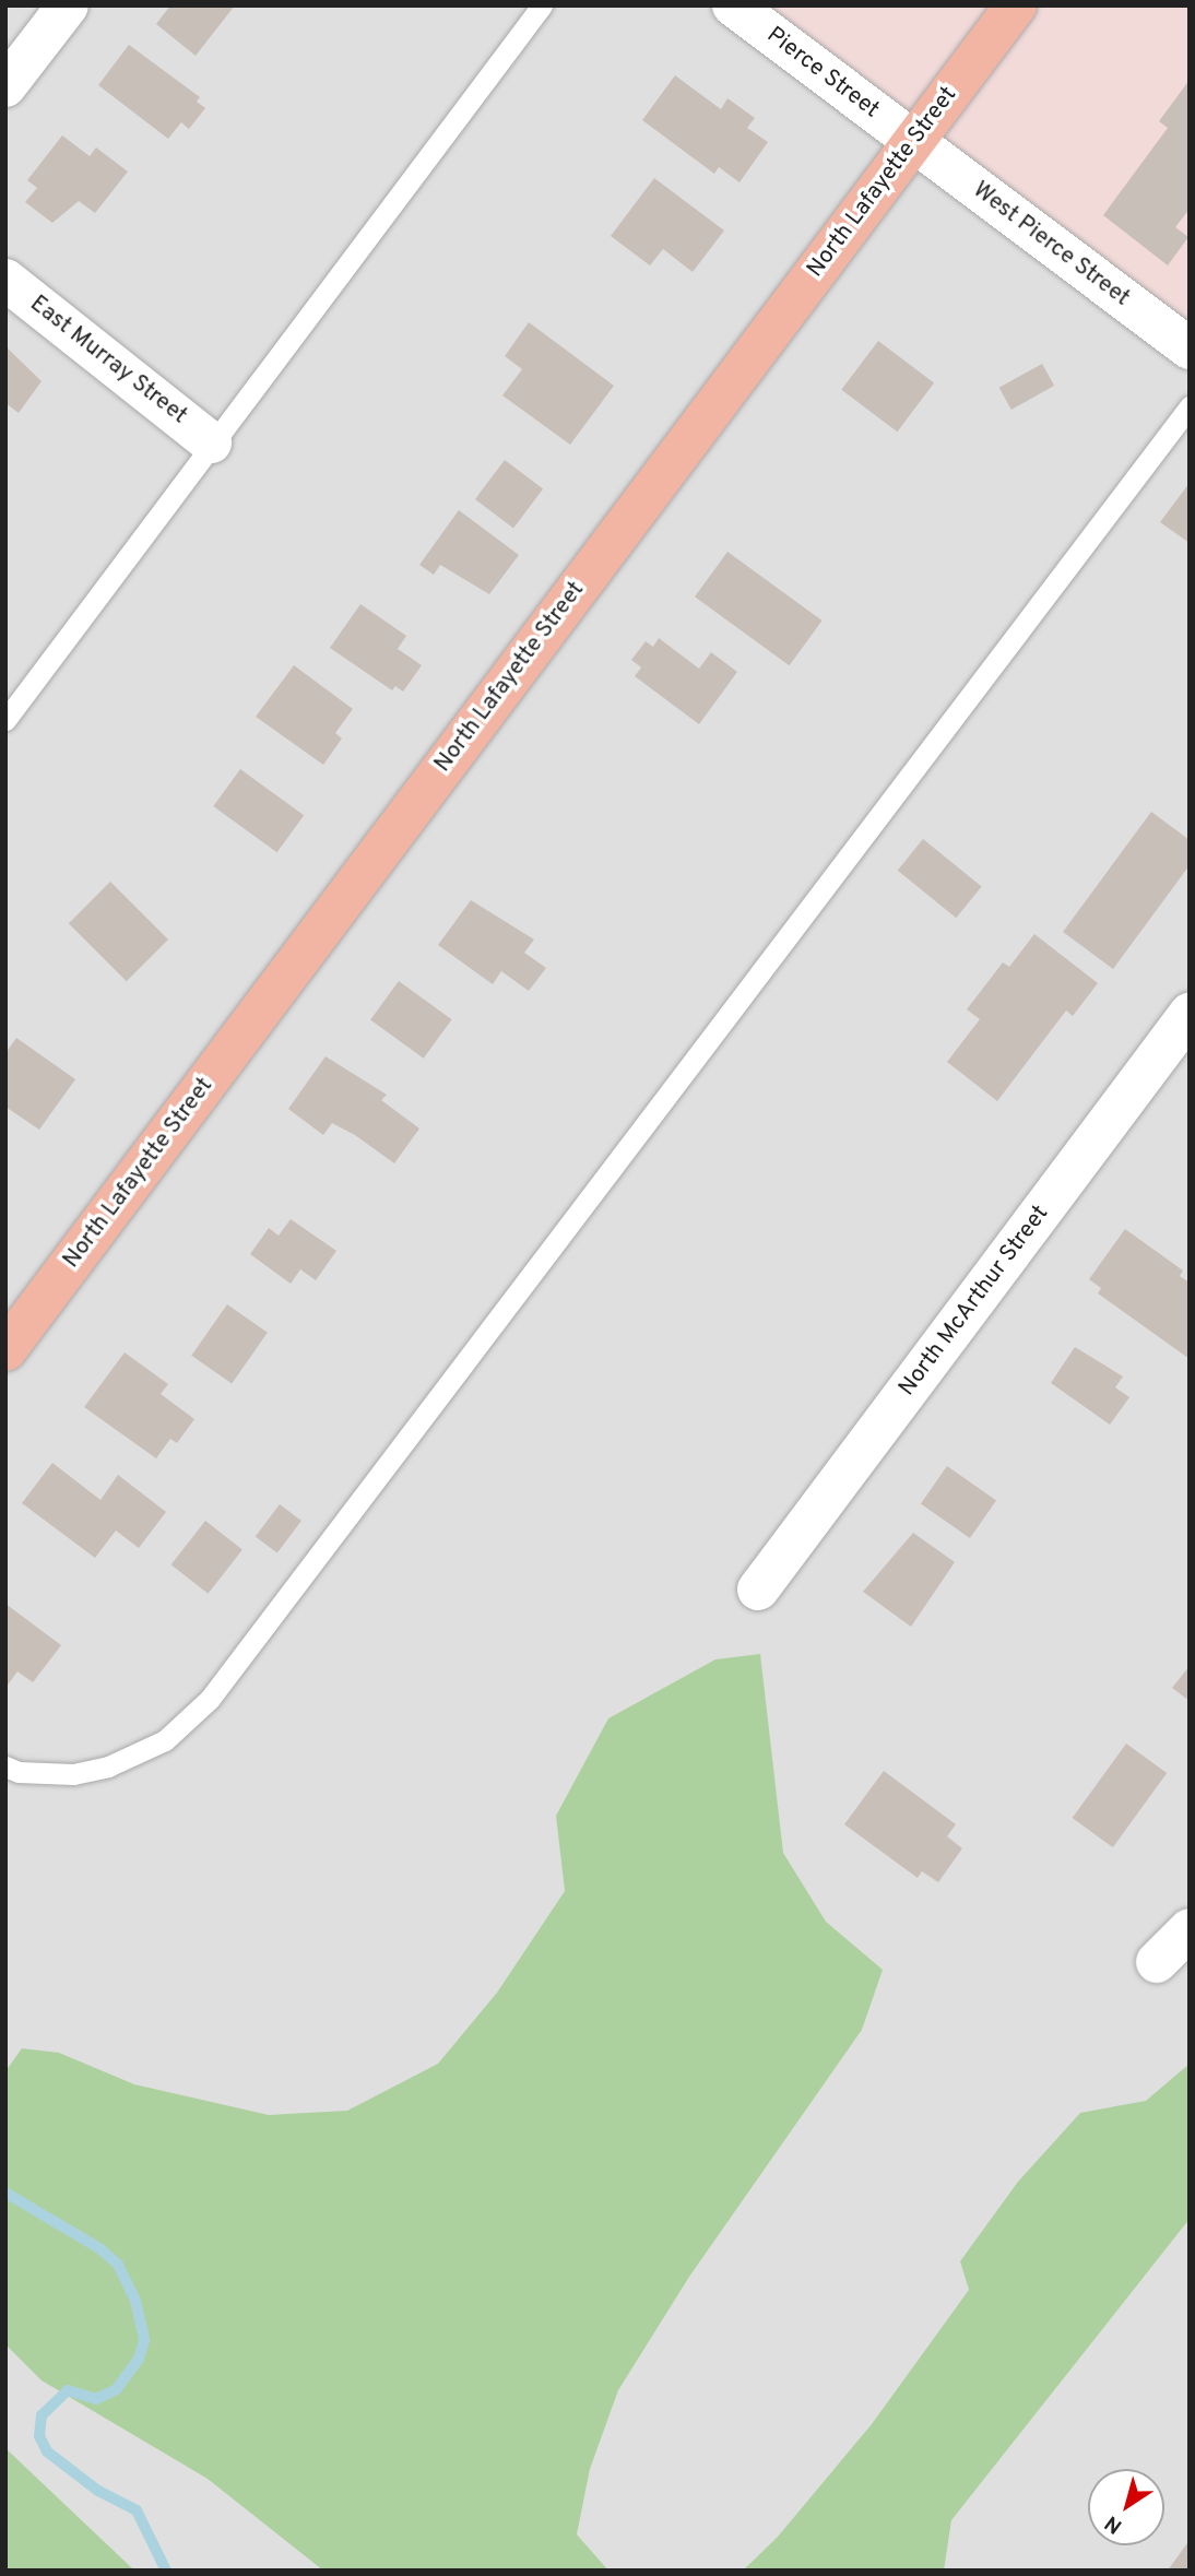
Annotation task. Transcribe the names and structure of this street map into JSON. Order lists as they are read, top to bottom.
{
  "streets": {
    "highway": ["North Lafayette Street"],
    "street": [
      "Pierce Street",
      "West Pierce Street",
      "East Murray Street",
      "North McArthur Street"
    ]
  },
  "crossings": [
    ["Pierce Street", "North Lafayette Street"],
    ["Pierce Street", "West Pierce Street"],
    ["North Lafayette Street", "West Pierce Street"]
  ],
  "north": "bottom left"
}
